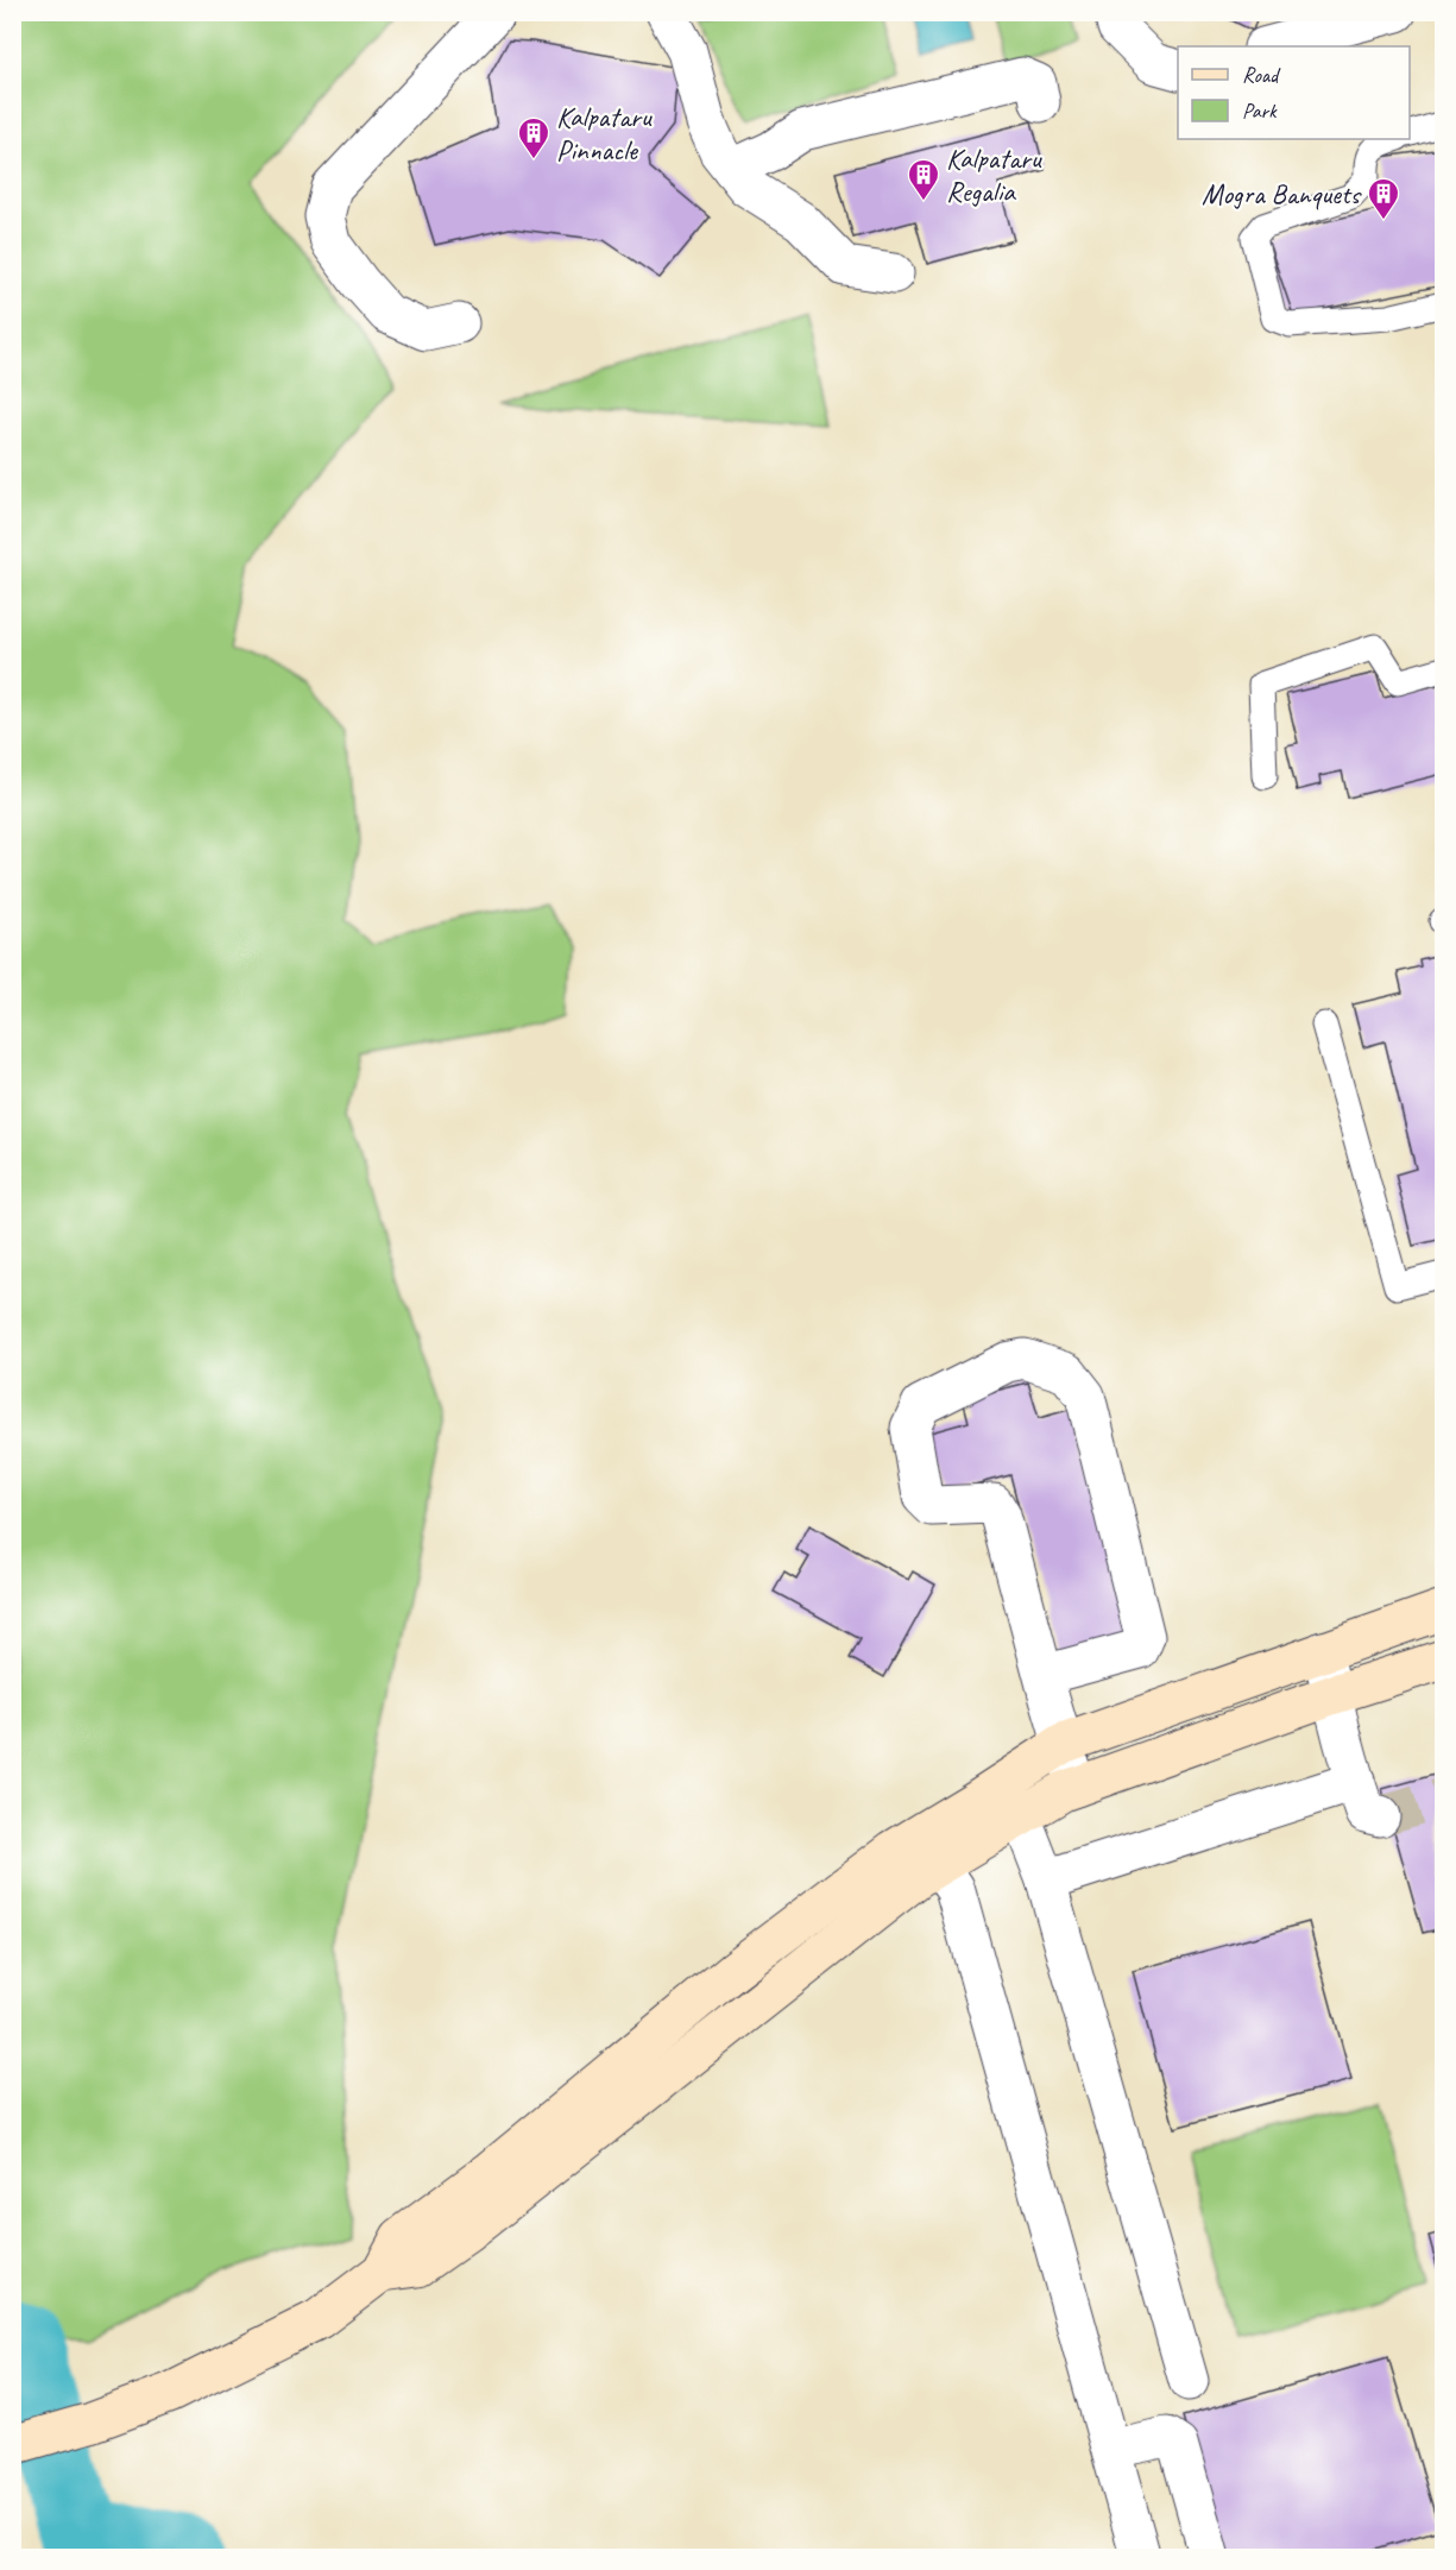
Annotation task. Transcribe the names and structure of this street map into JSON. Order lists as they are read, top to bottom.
{
  "places": {
    "building": ["Kalpataru Pinnacle", "Kalpataru Regalia", "Mogra Banquets"]
  },
  "legend": ["Road", "Park"]
}
